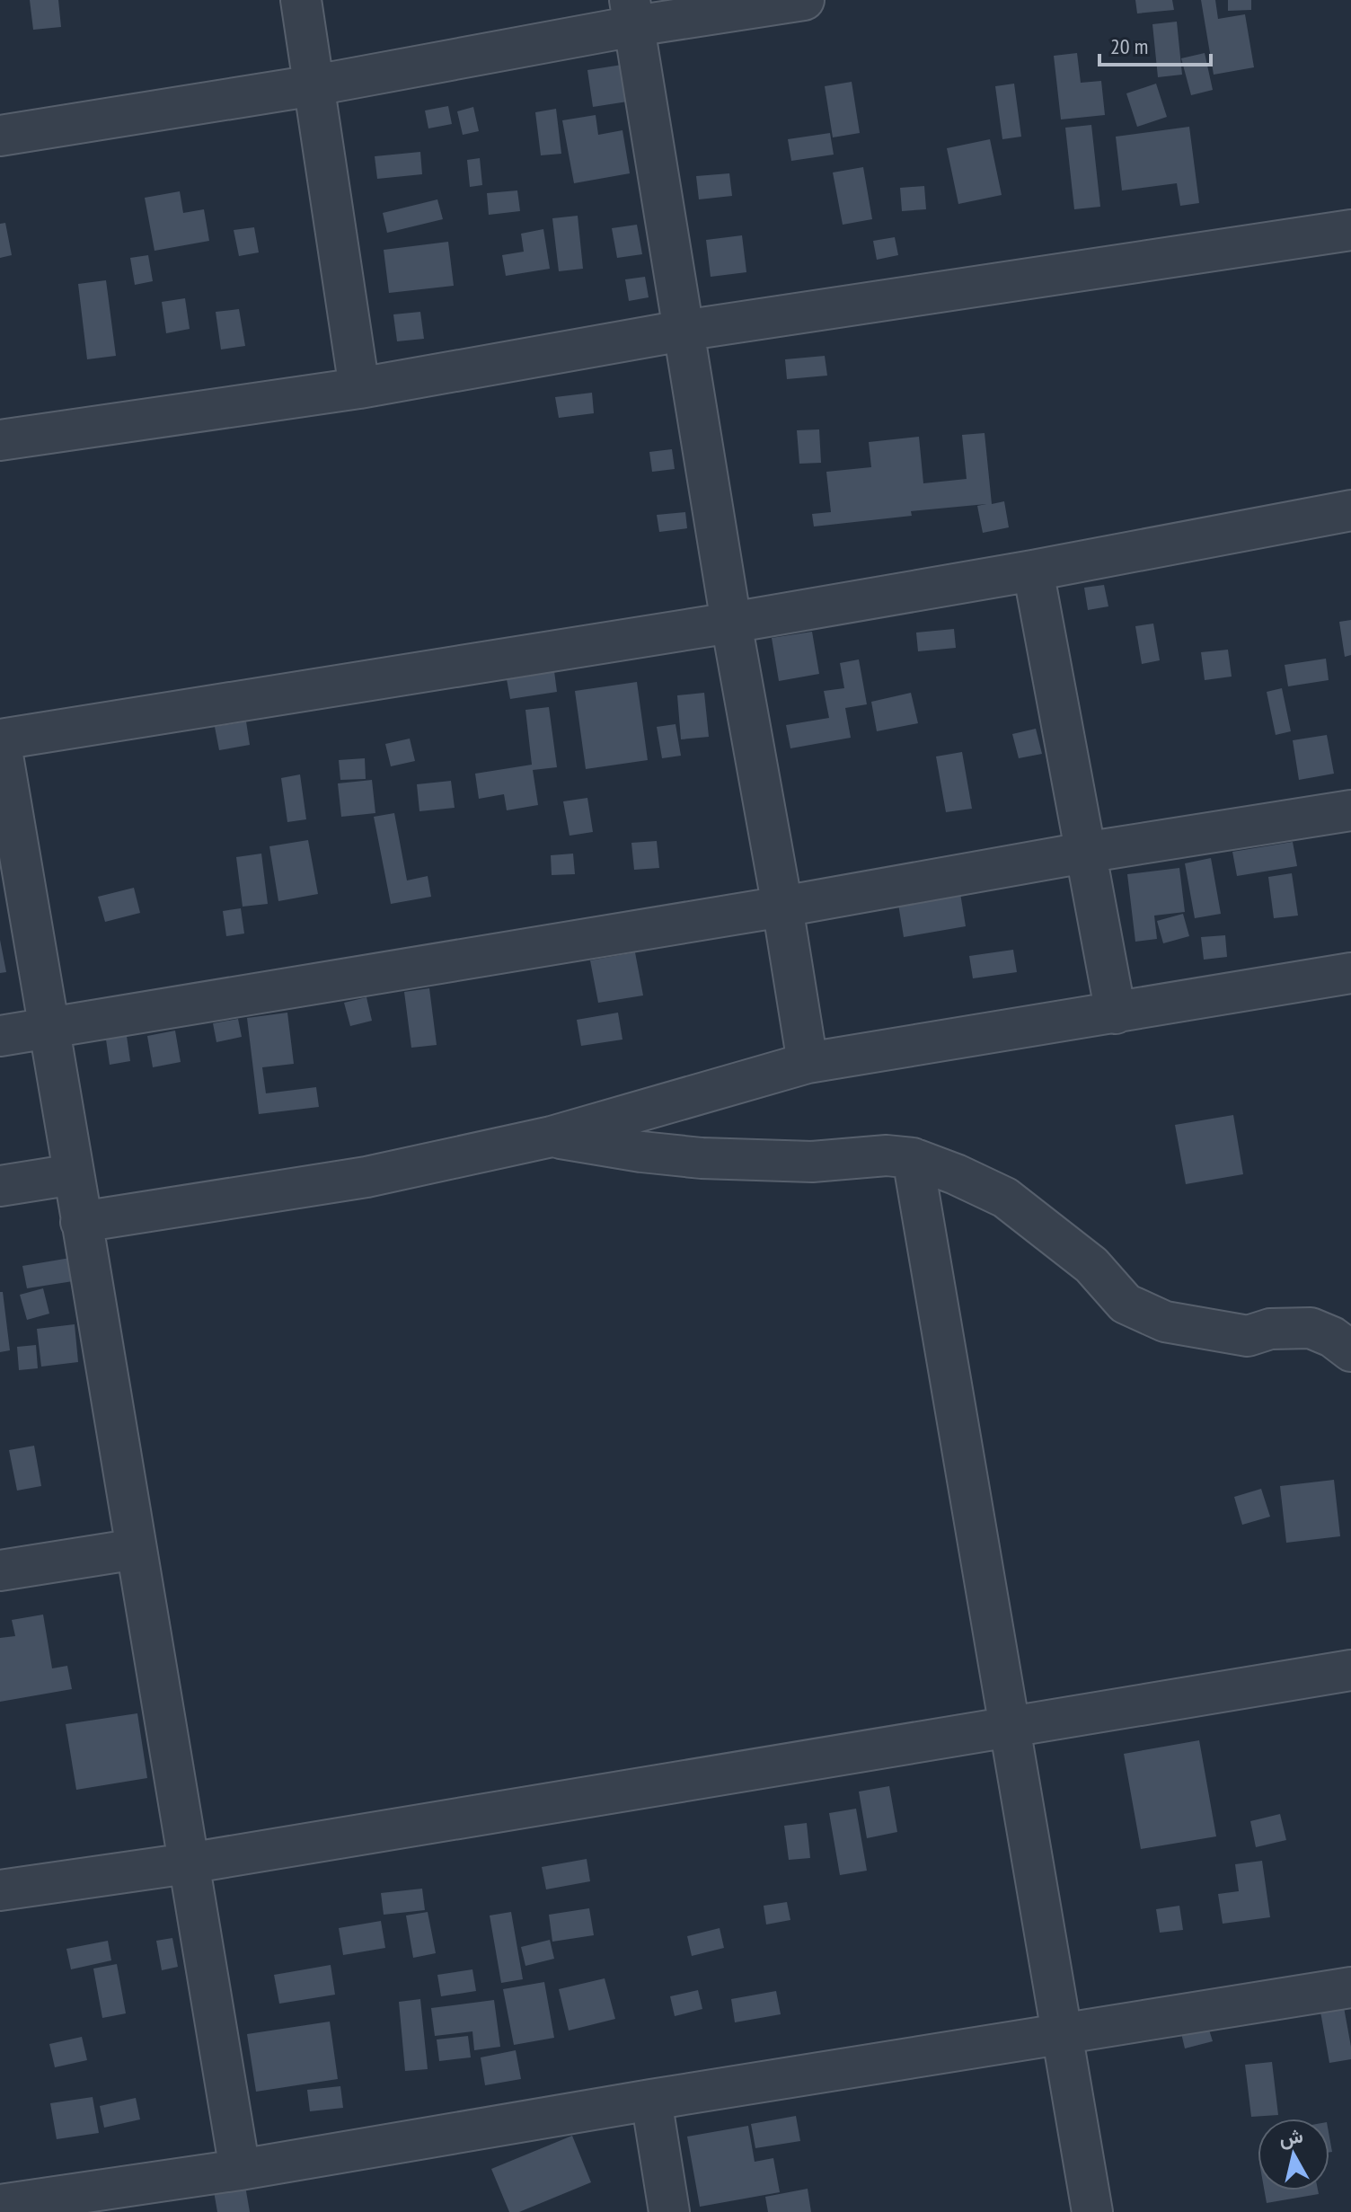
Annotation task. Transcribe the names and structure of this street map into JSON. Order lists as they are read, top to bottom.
{
  "scale_bar": "20 m",
  "north": "top"
}
